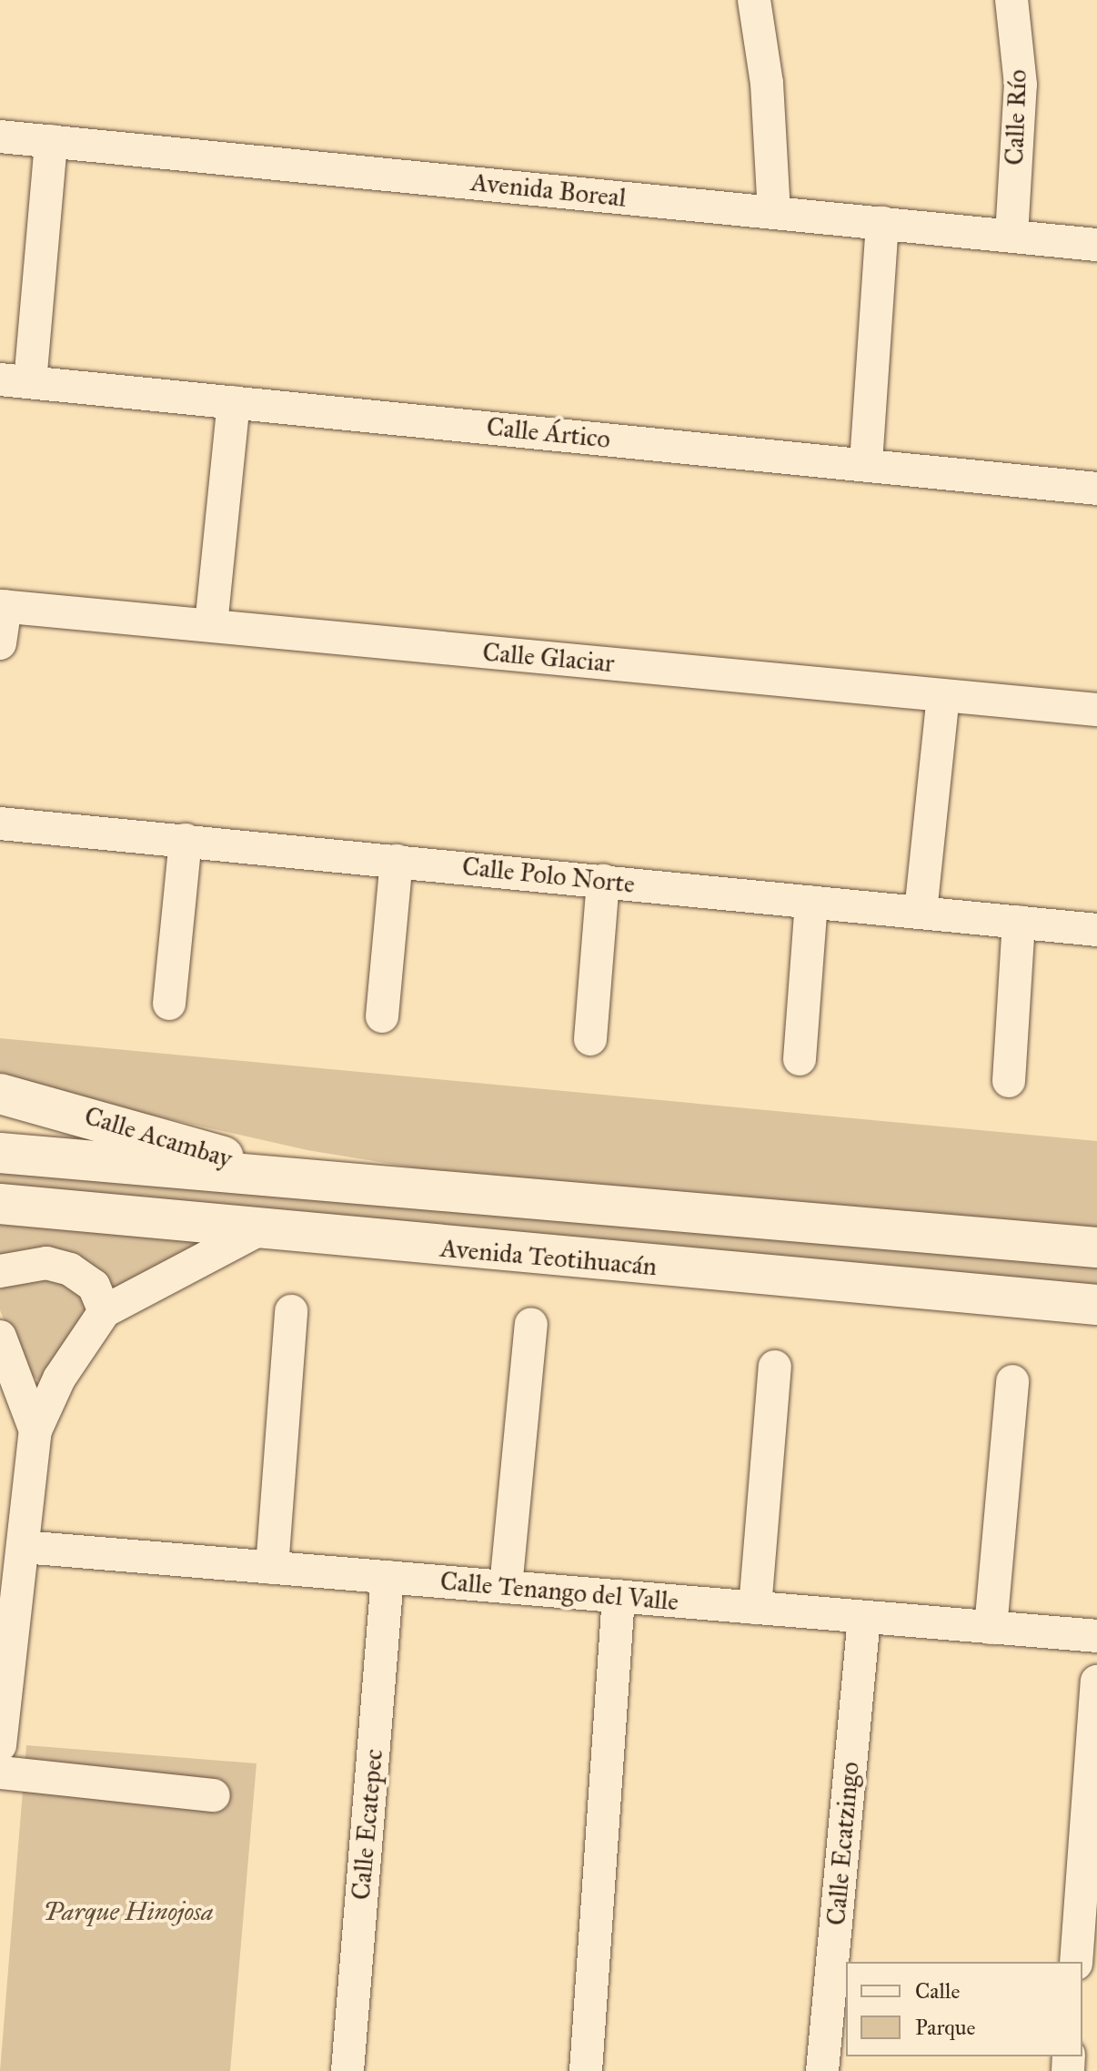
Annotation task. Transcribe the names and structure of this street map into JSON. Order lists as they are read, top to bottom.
{
  "streets": {
    "main road": ["Calle Acambay", "Avenida Teotihuacán"],
    "street": [
      "Calle Río",
      "Avenida Boreal",
      "Calle Ártico",
      "Calle Glaciar",
      "Calle Polo Norte",
      "Calle Tenango del Valle",
      "Calle Ecatepec",
      "Calle Ecatzingo"
    ]
  },
  "crossings": [
    ["Calle Río", "Avenida Boreal"],
    ["Calle Tenango del Valle", "Calle Ecatepec"],
    ["Calle Tenango del Valle", "Calle Ecatzingo"]
  ],
  "parks": ["Parque Hinojosa"],
  "legend": ["Calle", "Parque"]
}
